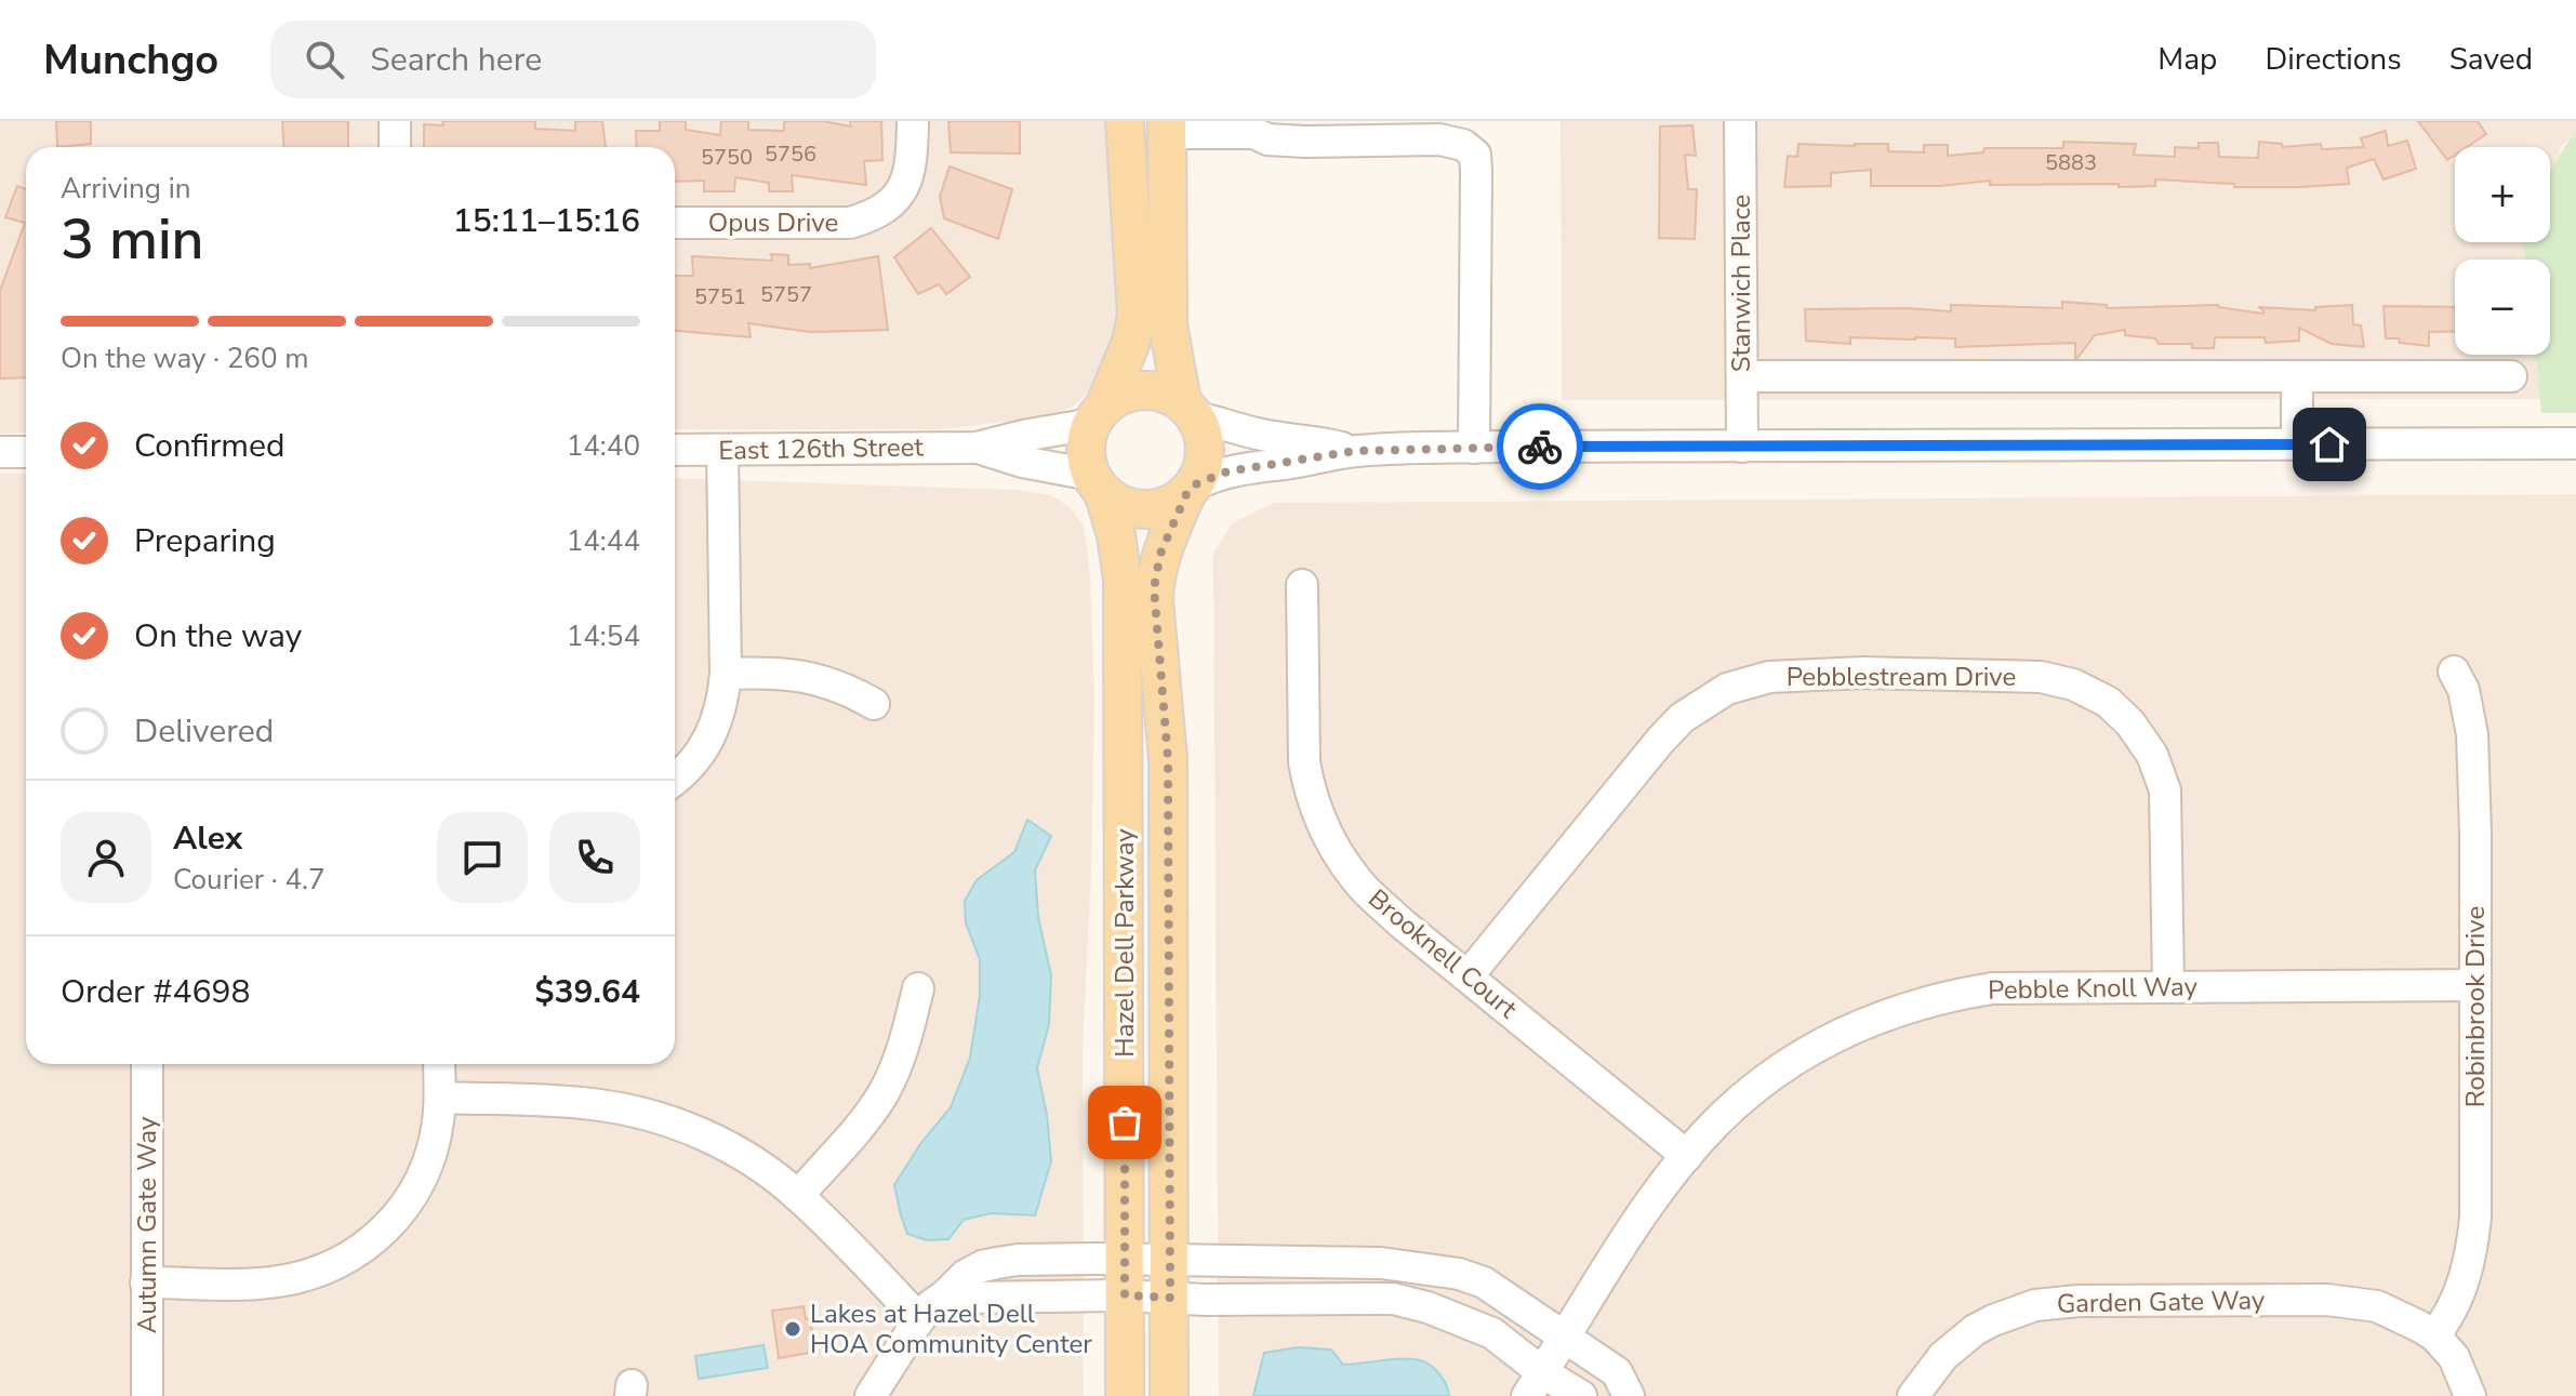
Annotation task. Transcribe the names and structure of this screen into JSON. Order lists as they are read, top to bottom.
{
  "streets": {
    "main road": ["Hazel Dell Parkway"],
    "street": [
      "Opus Drive",
      "Stanwich Place",
      "East 126th Street",
      "Pebblestream Drive",
      "Brooknell Court",
      "Pebble Knoll Way",
      "Robinbrook Drive",
      "Autumn Gate Way",
      "Garden Gate Way"
    ]
  },
  "crossings": [
    ["East 126th Street", "Hazel Dell Parkway"],
    ["Pebblestream Drive", "Brooknell Court"],
    ["Pebblestream Drive", "Pebble Knoll Way"],
    ["Brooknell Court", "Pebble Knoll Way"],
    ["Pebble Knoll Way", "Robinbrook Drive"],
    ["Robinbrook Drive", "Garden Gate Way"]
  ],
  "places": ["Lakes at Hazel Dell HOA Community Center"],
  "house_numbers": [
    "5756",
    "5750",
    "5883",
    "5757",
    "5751"
  ],
  "page": {
    "header": "Munchgo",
    "search": "Search here",
    "nav": ["Map", "Directions", "Saved"],
    "map_buttons": ["+", "−"],
    "heading": ["3 min", "Arriving in", "15:11–15:16"],
    "panel": [
      "Alex",
      "Courier · 4.7",
      "Order #4698",
      "$39.64"
    ],
    "bar": "On the way · 260 m",
    "list": [
      ["Confirmed", "14:40"],
      ["Preparing", "14:44"],
      ["On the way", "14:54"],
      "Delivered"
    ]
  }
}
